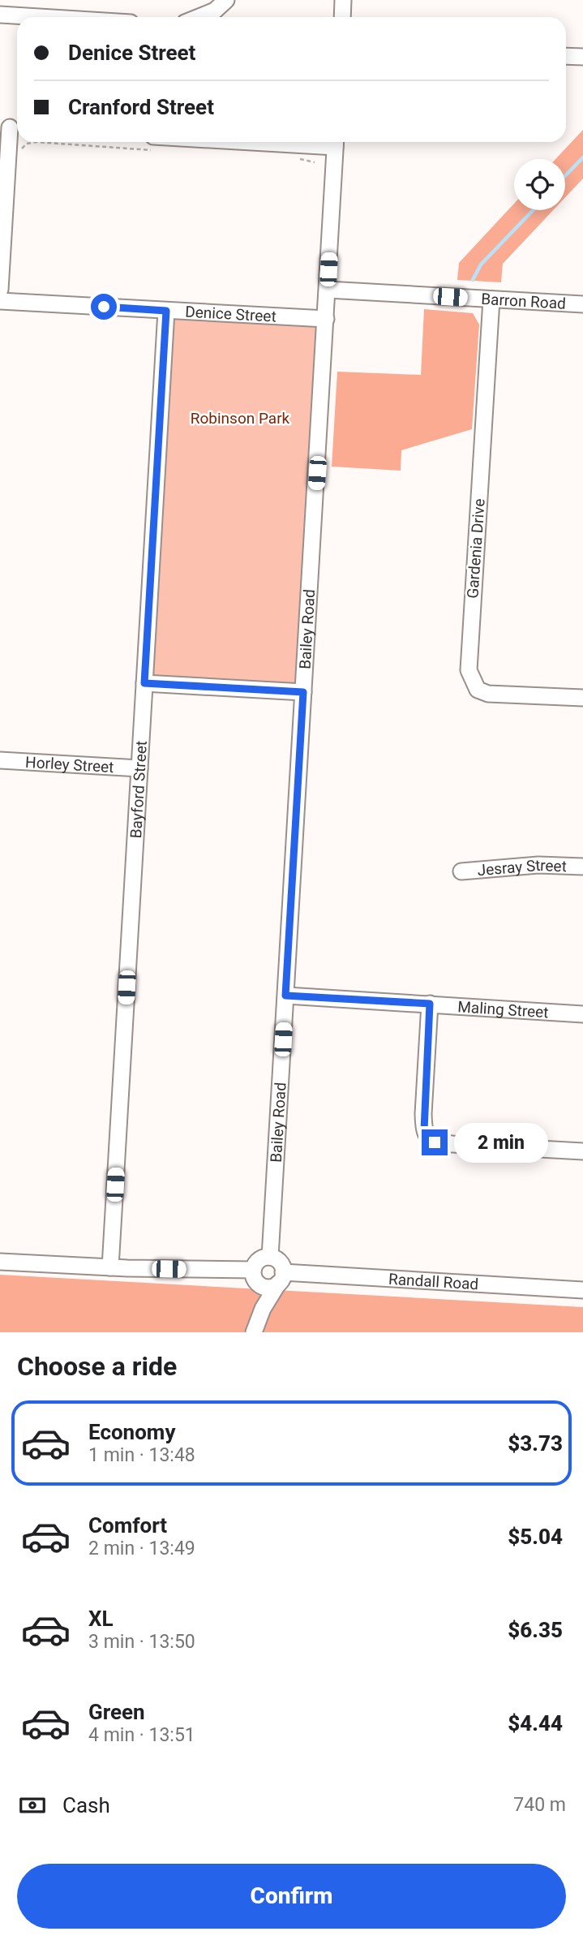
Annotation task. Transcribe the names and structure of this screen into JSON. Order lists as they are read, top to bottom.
{
  "streets": {
    "street": [
      "Barron Road",
      "Denice Street",
      "Gardenia Drive",
      "Bailey Road",
      "Horley Street",
      "Bayford Street",
      "Jesray Street",
      "Maling Street",
      "Randall Road"
    ]
  },
  "crossings": [
    ["Barron Road", "Gardenia Drive"],
    ["Barron Road", "Bailey Road"],
    ["Denice Street", "Bailey Road"],
    ["Denice Street", "Bayford Street"],
    ["Bailey Road", "Maling Street"],
    ["Bailey Road", "Randall Road"],
    ["Horley Street", "Bayford Street"],
    ["Bayford Street", "Randall Road"]
  ],
  "parks": ["Robinson Park"],
  "page": {
    "banner": ["Denice Street", "Cranford Street"],
    "bubble": "2 min",
    "heading": "Choose a ride",
    "list": [
      {
        "name": "Economy",
        "note": "1 min · 13:48",
        "value": "$3.73"
      },
      {
        "name": "Comfort",
        "note": "2 min · 13:49",
        "value": "$5.04"
      },
      {
        "name": "XL",
        "note": "3 min · 13:50",
        "value": "$6.35"
      },
      {
        "name": "Green",
        "note": "4 min · 13:51",
        "value": "$4.44"
      }
    ],
    "pay": ["Cash", "740 m"],
    "buttons": "Confirm"
  }
}
